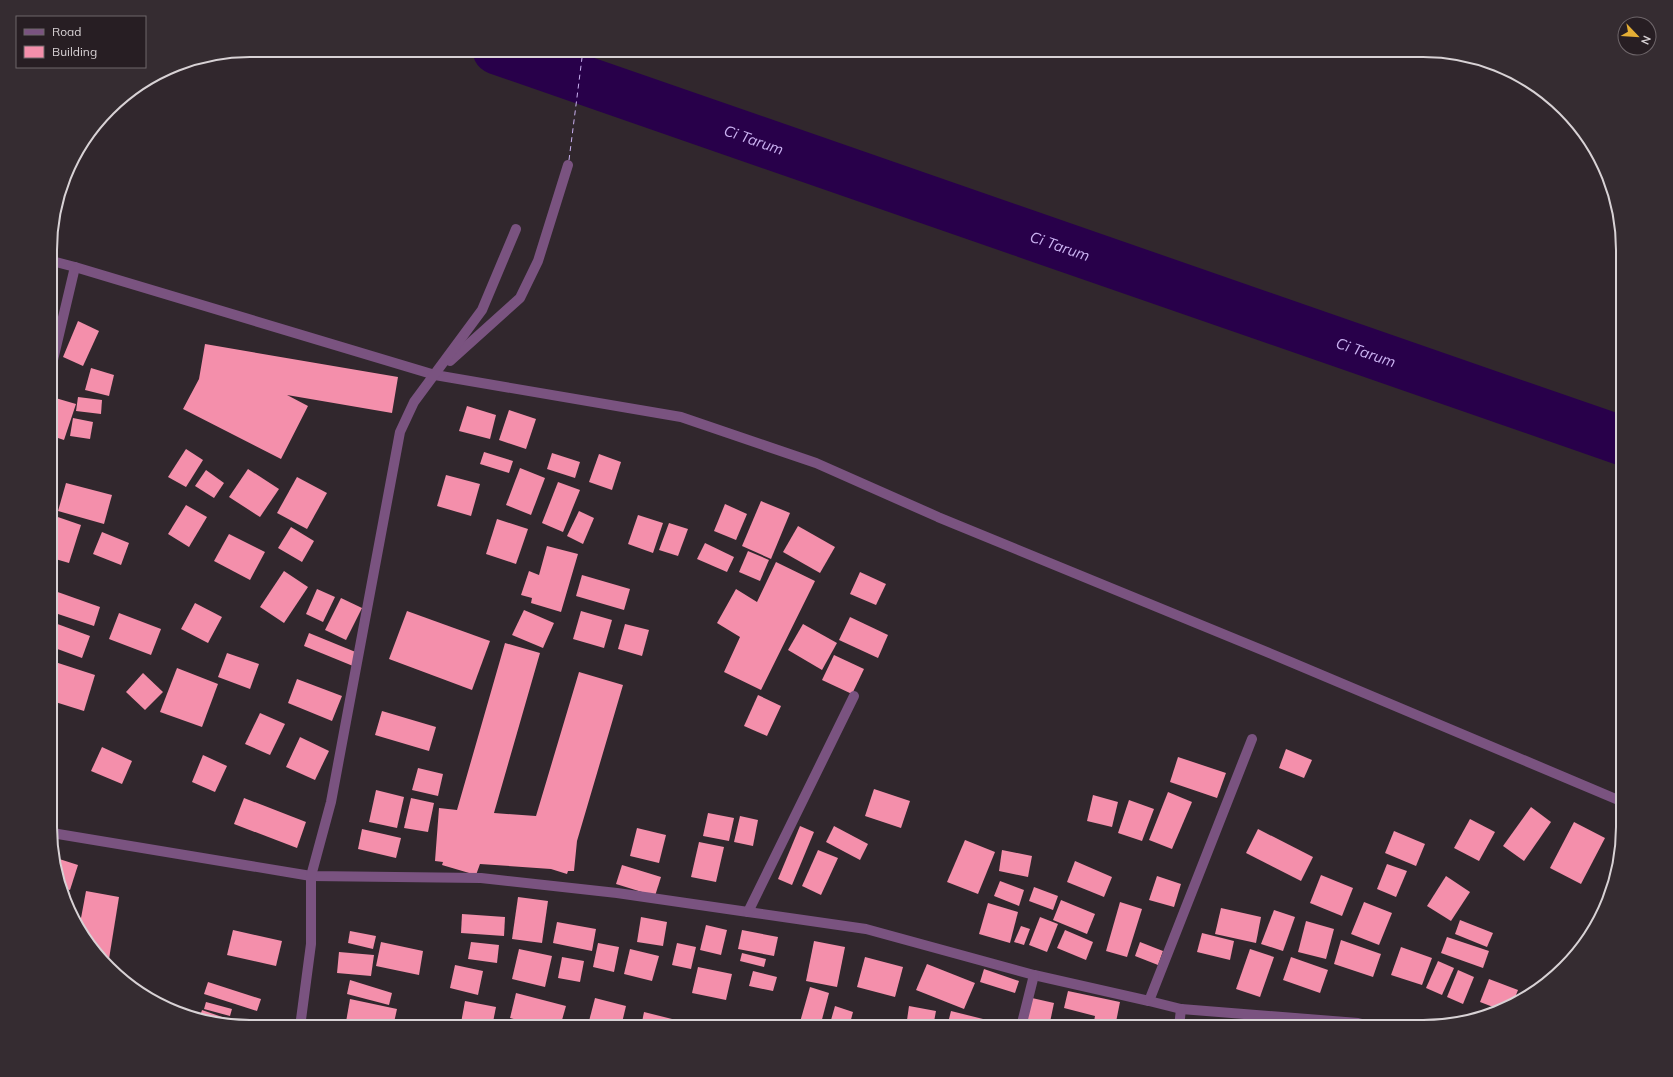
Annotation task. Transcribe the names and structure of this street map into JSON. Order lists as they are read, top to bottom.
{
  "water": ["Ci Tarum"],
  "legend": ["Road", "Building"],
  "north": "bottom right"
}
